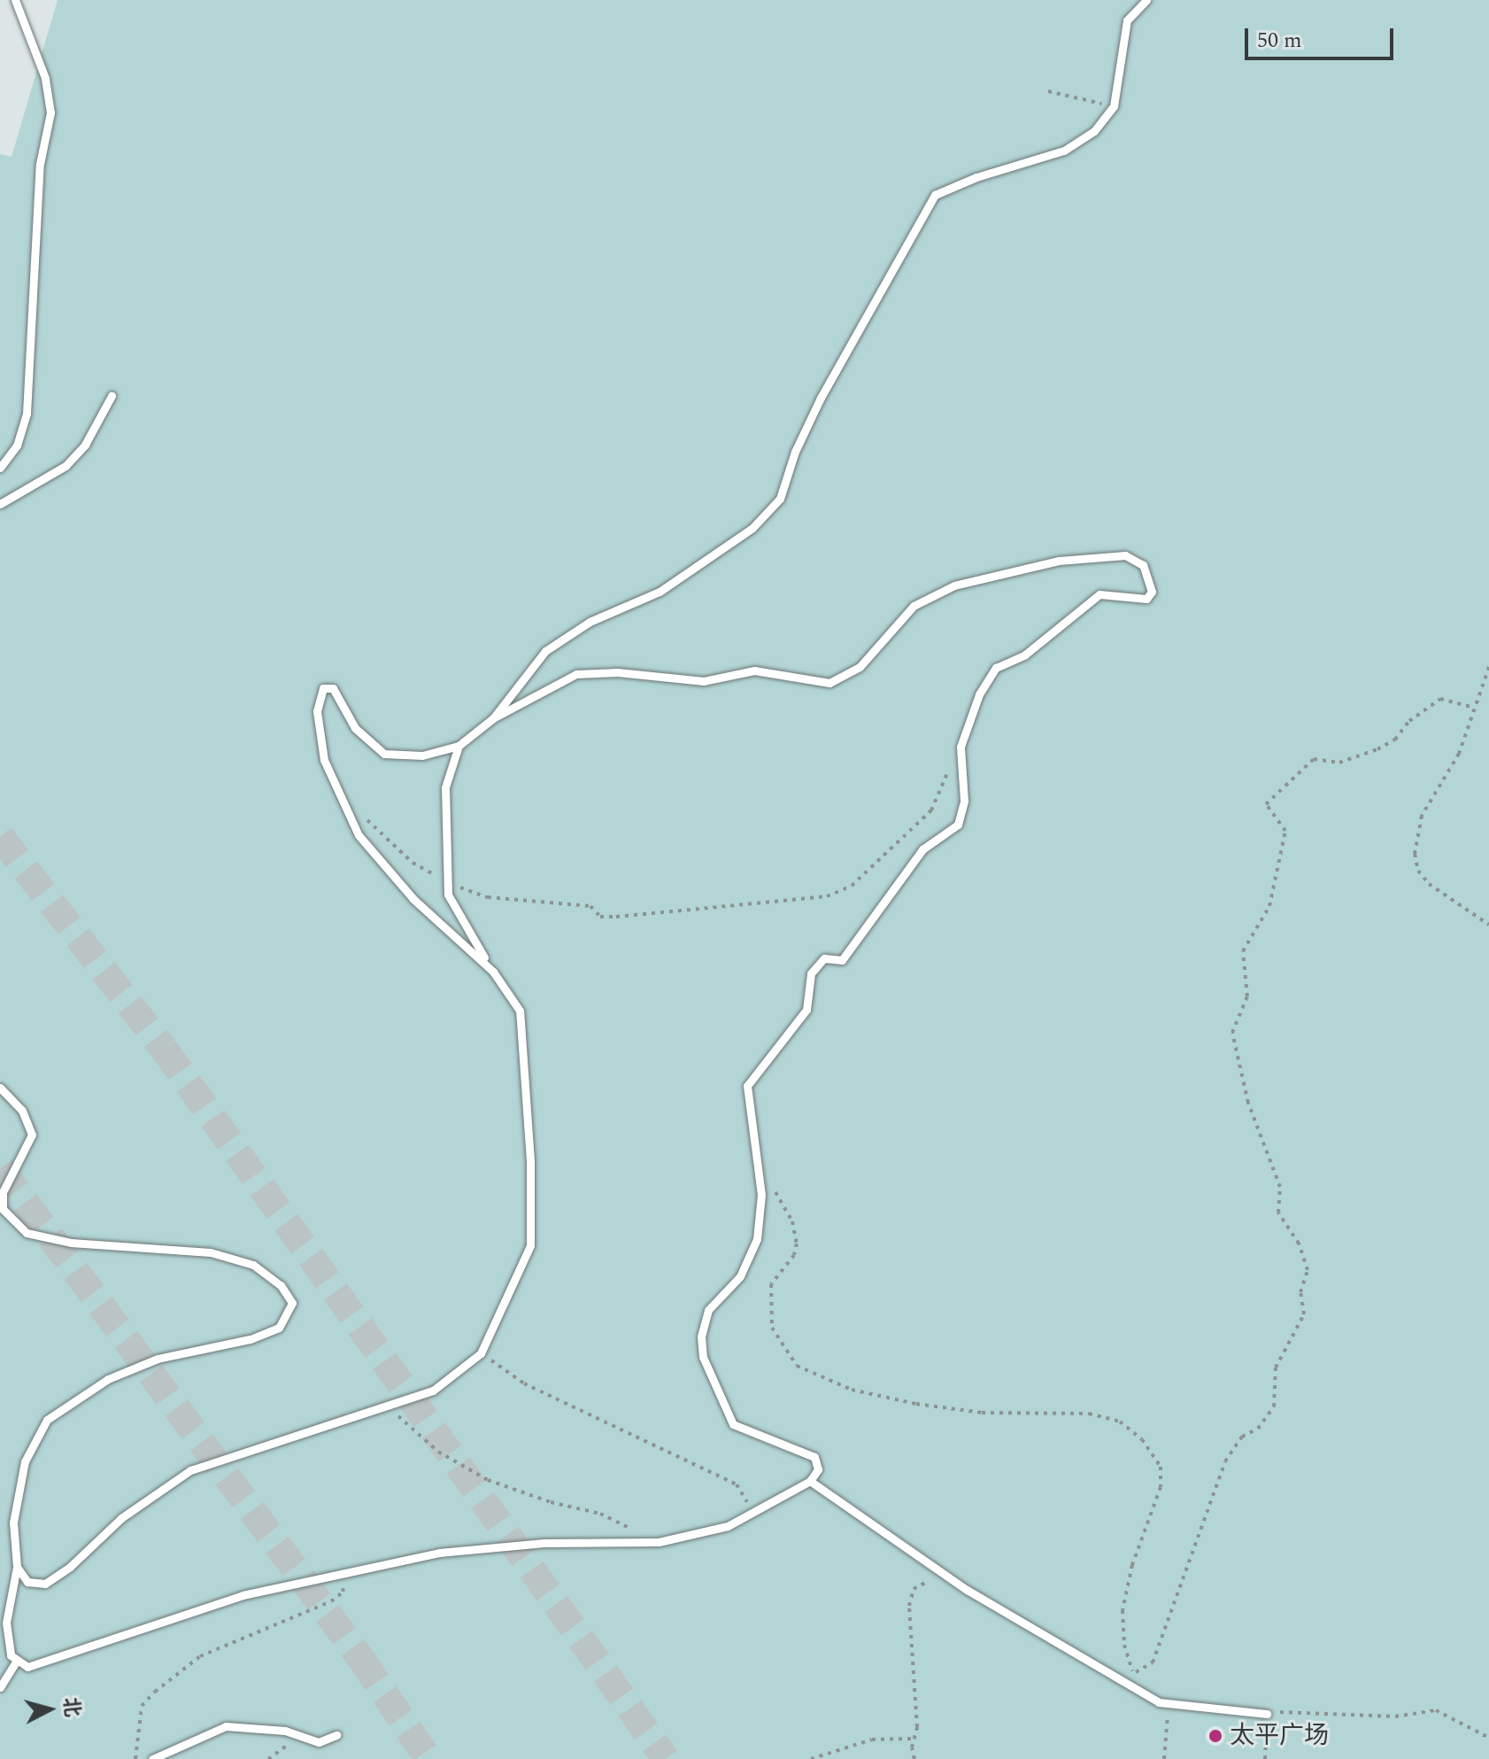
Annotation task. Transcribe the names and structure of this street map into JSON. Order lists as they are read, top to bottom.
{
  "places": ["太平广场"],
  "scale_bar": "50 m",
  "north": "right"
}
